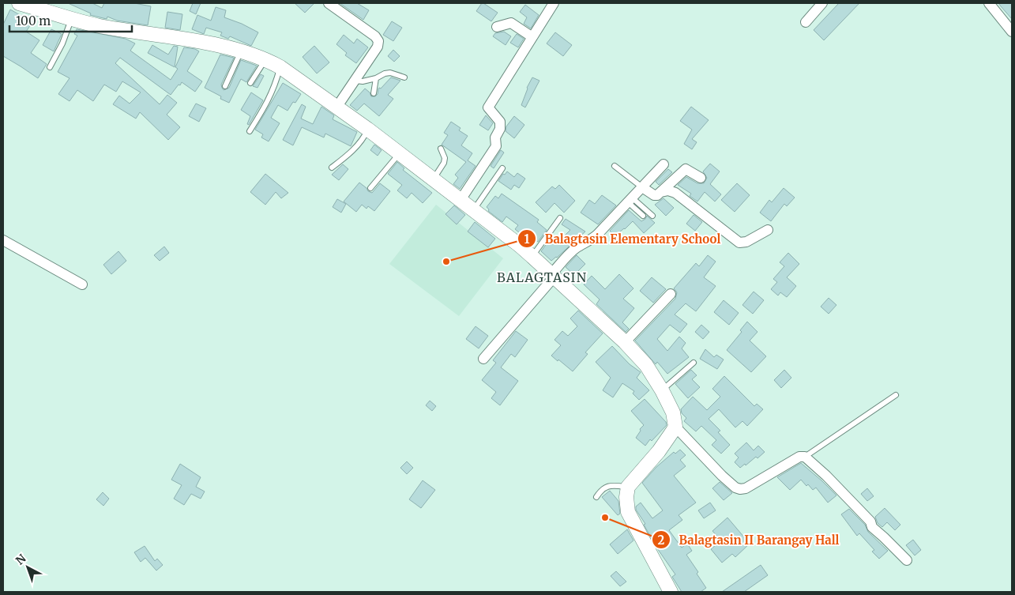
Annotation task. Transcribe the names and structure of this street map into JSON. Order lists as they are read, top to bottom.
{
  "districts": ["BALAGTASIN"],
  "places": ["Balagtasin Elementary School", "Balagtasin II Barangay Hall"],
  "scale_bar": "100 m",
  "north": "top left"
}
